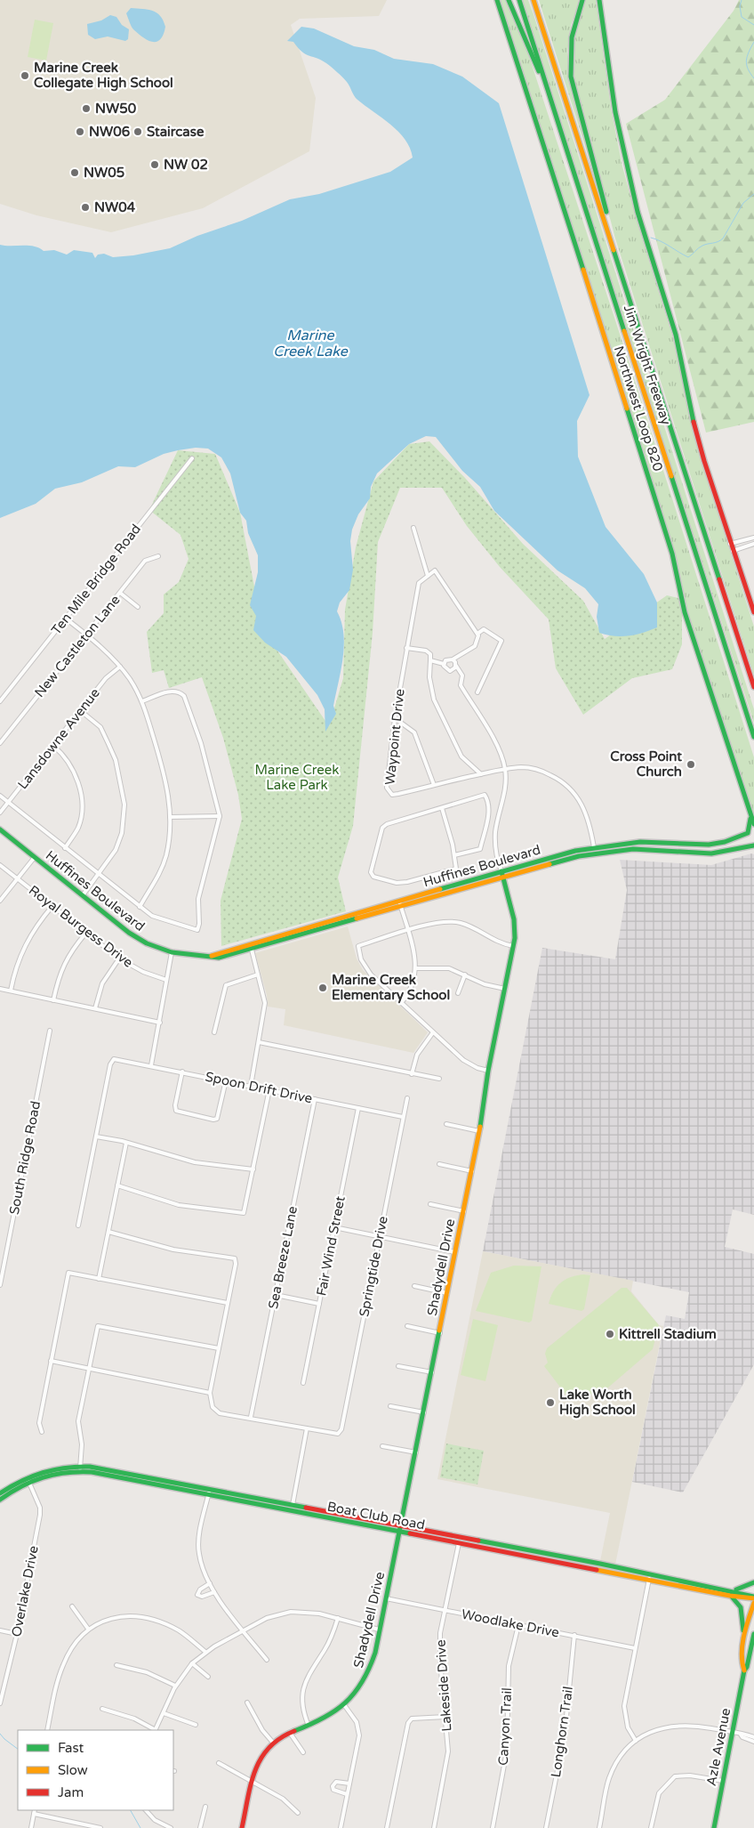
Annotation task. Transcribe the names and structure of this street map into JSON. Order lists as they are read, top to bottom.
{
  "streets": {
    "main road": [
      "Jim Wright Freeway",
      "Northwest Loop 820",
      "Huffines Boulevard",
      "Shadydell Drive",
      "Boat Club Road",
      "Azle Avenue"
    ],
    "street": [
      "Ten Mile Bridge Road",
      "New Castleton Lane",
      "Waypoint Drive",
      "Lansdowne Avenue",
      "Royal Burgess Drive",
      "Spoon Drift Drive",
      "South Ridge Road",
      "Fair Wind Street",
      "Sea Breeze Lane",
      "Springtide Drive",
      "Overlake Drive",
      "Woodlake Drive",
      "Lakeside Drive",
      "Canyon Trail",
      "Longhorn Trail"
    ]
  },
  "crossings": [
    ["Northwest Loop 820", "Huffines Boulevard"],
    ["Waypoint Drive", "Huffines Boulevard"],
    ["Waypoint Drive", "Shadydell Drive"],
    ["Huffines Boulevard", "Shadydell Drive"],
    ["Spoon Drift Drive", "Fair Wind Street"],
    ["Spoon Drift Drive", "Sea Breeze Lane"],
    ["Spoon Drift Drive", "Springtide Drive"],
    ["Shadydell Drive", "Boat Club Road"],
    ["Shadydell Drive", "Woodlake Drive"],
    ["Boat Club Road", "Overlake Drive"],
    ["Boat Club Road", "Lakeside Drive"],
    ["Woodlake Drive", "Lakeside Drive"],
    ["Woodlake Drive", "Canyon Trail"],
    ["Woodlake Drive", "Longhorn Trail"]
  ],
  "water": ["Marine Creek Lake"],
  "parks": ["Marine Creek Lake Park"],
  "places": [
    "Marine Creek Collegate High School",
    "NW50",
    "NW06",
    "Staircase",
    "NW 02",
    "NW05",
    "NW04",
    "Cross Point Church",
    "Marine Creek Elementary School",
    "Kittrell Stadium",
    "Lake Worth High School"
  ],
  "legend": ["Fast", "Slow", "Jam"]
}
